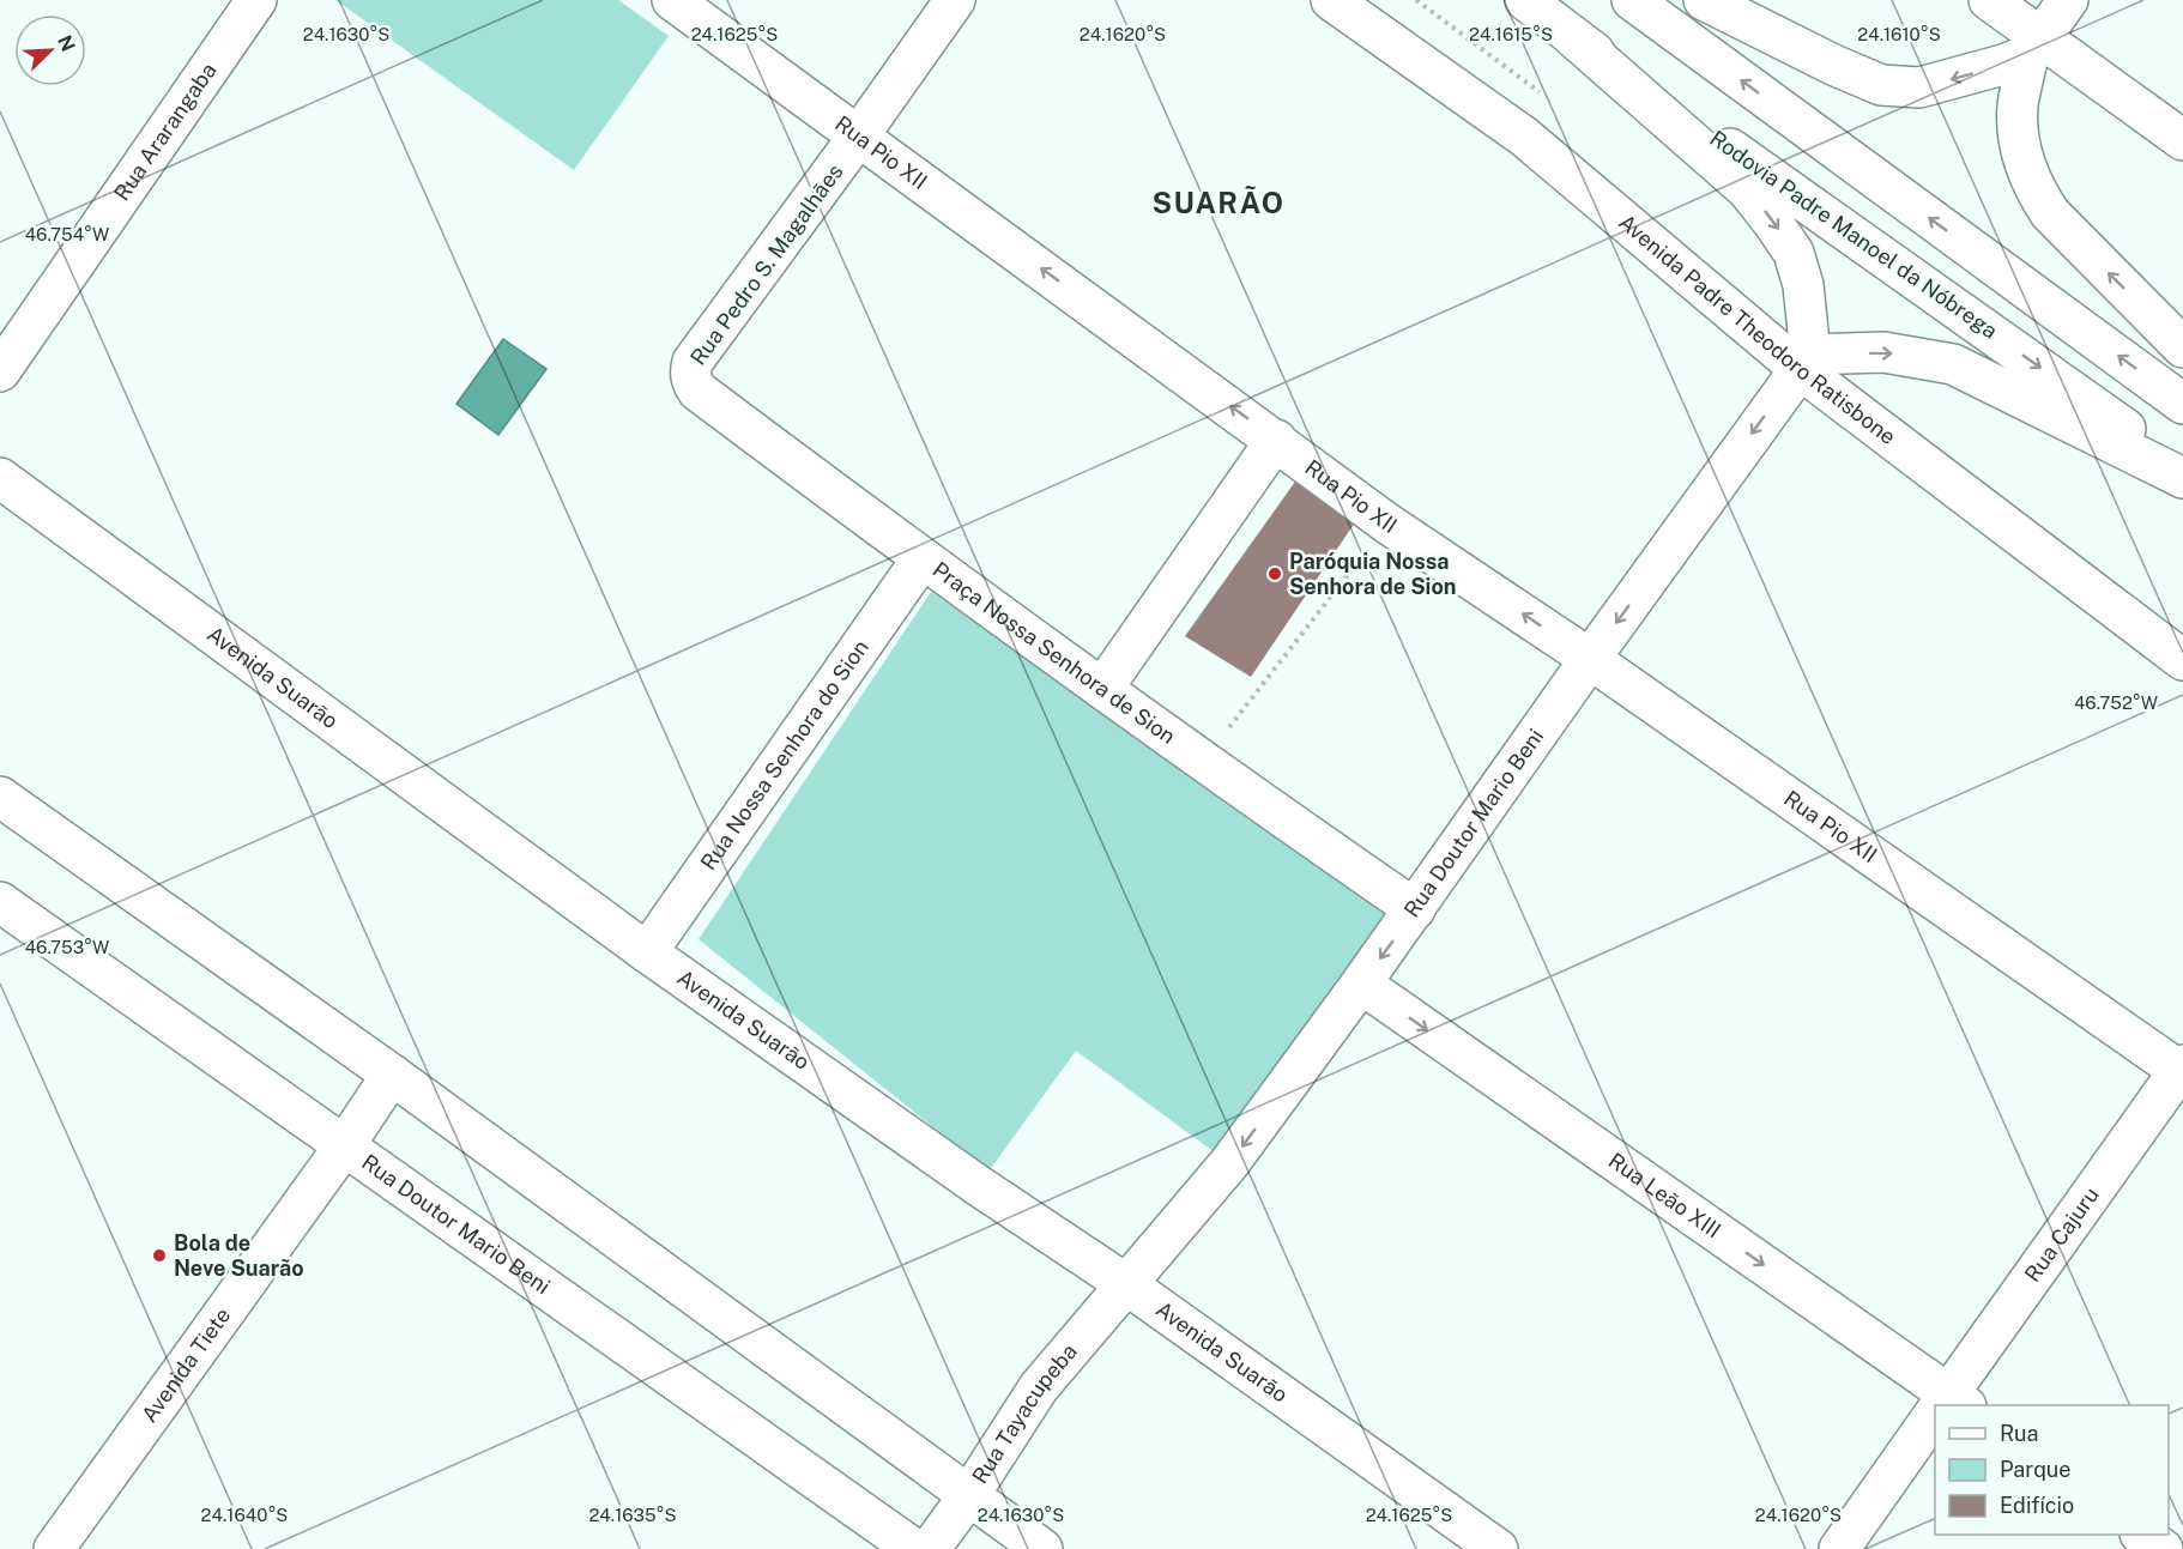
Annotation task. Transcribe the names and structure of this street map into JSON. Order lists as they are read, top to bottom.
{
  "streets": {
    "main road": [
      "Rua Ararangaba",
      "Rua Pio XII",
      "Rodovia Padre Manoel da Nóbrega",
      "Rua Pedro S. Magalhães",
      "Avenida Padre Theodoro Ratisbone",
      "Praça Nossa Senhora de Sion",
      "Avenida Suarão",
      "Rua Nossa Senhora do Sion",
      "Rua Doutor Mario Beni",
      "Rua Leão XIII",
      "Rua Cajuru",
      "Avenida Tiete",
      "Rua Tayacupeba"
    ]
  },
  "crossings": [
    ["Rua Pio XII", "Rua Pedro S. Magalhães"],
    ["Rua Pio XII", "Rua Doutor Mario Beni"],
    ["Rua Pio XII", "Rua Cajuru"],
    ["Rua Pedro S. Magalhães", "Praça Nossa Senhora de Sion"],
    ["Avenida Padre Theodoro Ratisbone", "Rua Doutor Mario Beni"],
    ["Praça Nossa Senhora de Sion", "Rua Nossa Senhora do Sion"],
    ["Praça Nossa Senhora de Sion", "Rua Doutor Mario Beni"],
    ["Avenida Suarão", "Rua Nossa Senhora do Sion"],
    ["Avenida Suarão", "Rua Doutor Mario Beni"],
    ["Avenida Suarão", "Rua Tayacupeba"],
    ["Rua Doutor Mario Beni", "Rua Leão XIII"],
    ["Rua Doutor Mario Beni", "Avenida Tiete"],
    ["Rua Doutor Mario Beni", "Rua Tayacupeba"],
    ["Rua Leão XIII", "Rua Cajuru"]
  ],
  "one_way": ["Rua Pio XII", "Rua Doutor Mario Beni", "Rua Leão XIII"],
  "districts": ["SUARÃO"],
  "places": ["Paróquia Nossa Senhora de Sion", "Bola de Neve Suarão"],
  "legend": ["Rua", "Parque", "Edifício"],
  "north": "top right",
  "coordinates": [
    "24.1610°S",
    "24.1630°S",
    "24.1625°S",
    "24.1620°S",
    "24.1615°S",
    "46.754°W",
    "46.752°W",
    "46.753°W",
    "24.1640°S",
    "24.1635°S"
  ]
}
